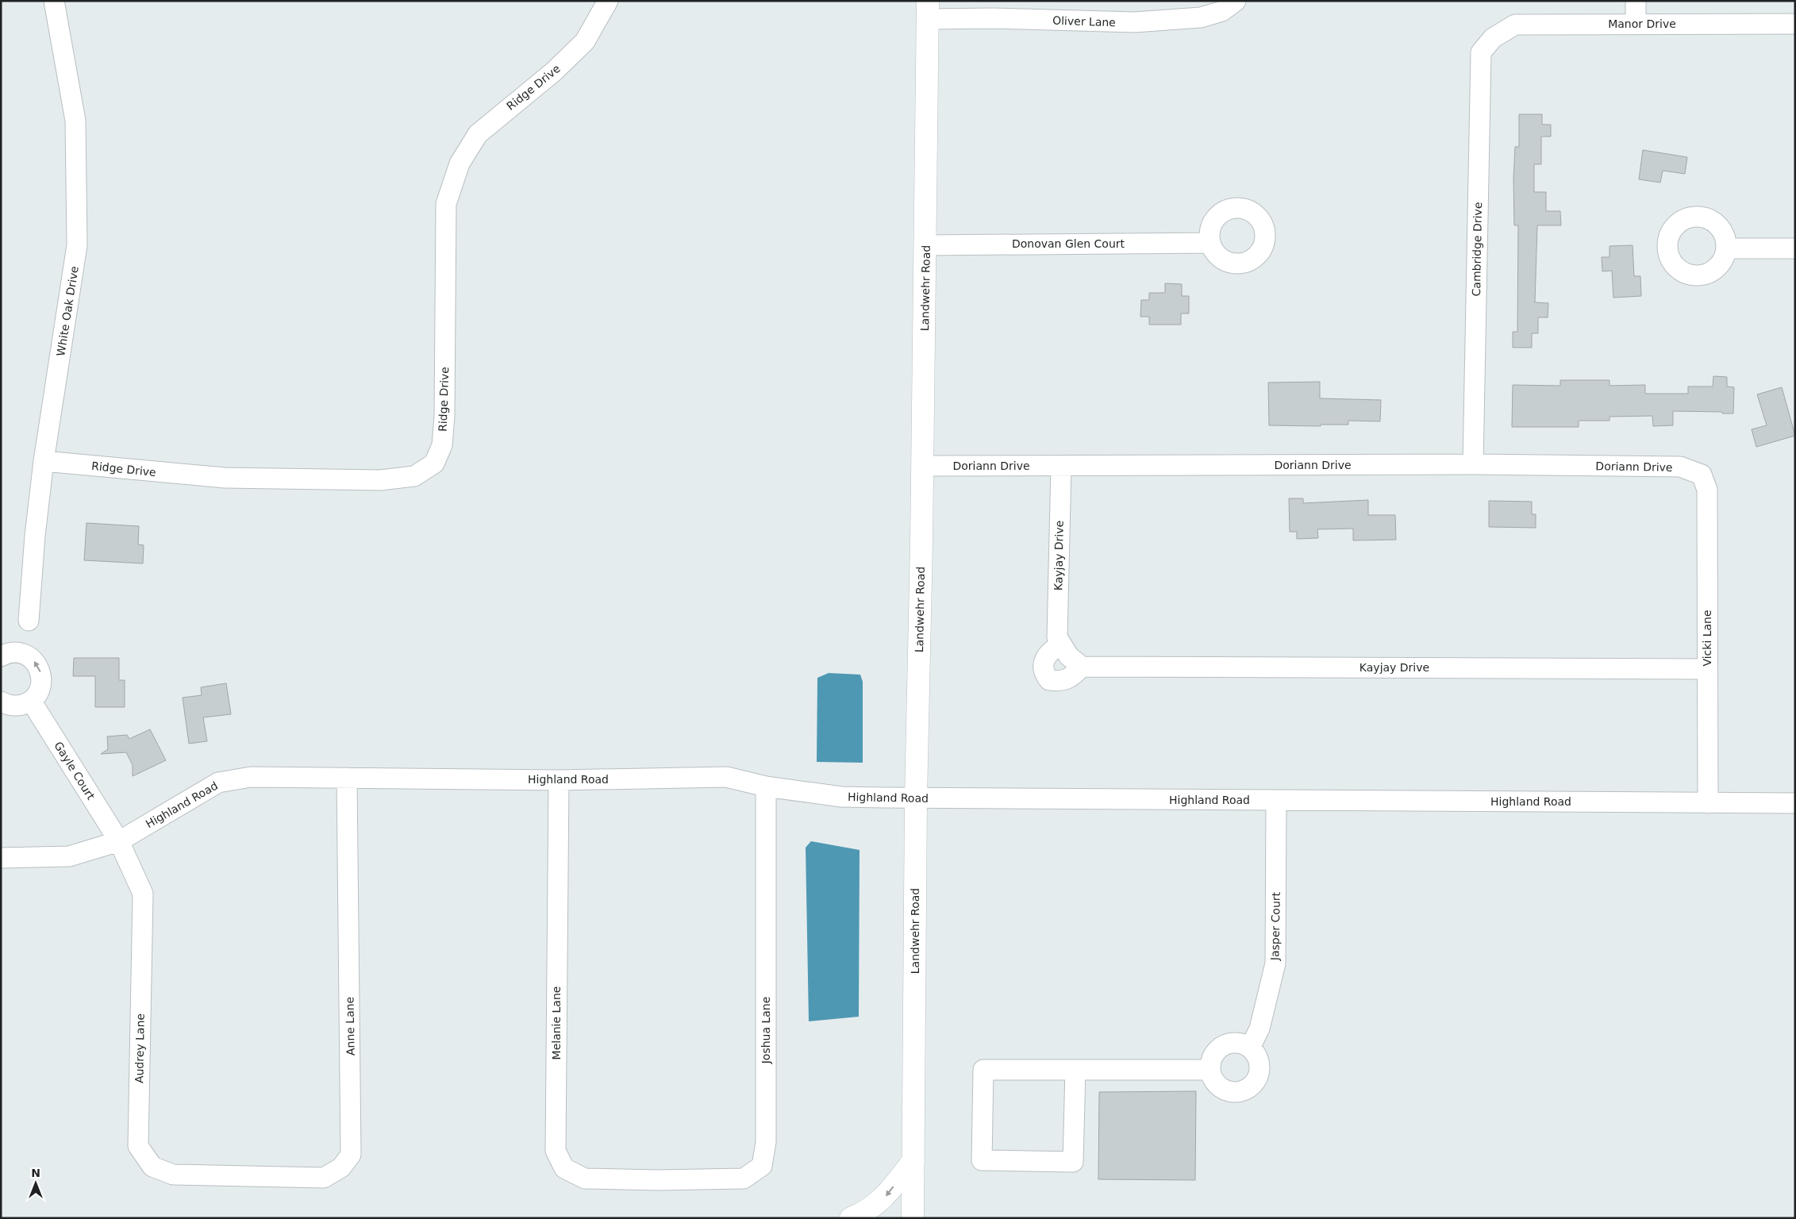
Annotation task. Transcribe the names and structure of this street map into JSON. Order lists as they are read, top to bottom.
{
  "streets": {
    "main road": ["Landwehr Road"],
    "street": [
      "Oliver Lane",
      "Manor Drive",
      "Ridge Drive",
      "Donovan Glen Court",
      "Cambridge Drive",
      "White Oak Drive",
      "Doriann Drive",
      "Kayjay Drive",
      "Vicki Lane",
      "Gayle Court",
      "Highland Road",
      "Jasper Court",
      "Melanie Lane",
      "Anne Lane",
      "Joshua Lane",
      "Audrey Lane"
    ]
  },
  "crossings": [
    ["Oliver Lane", "Landwehr Road"],
    ["Manor Drive", "Cambridge Drive"],
    ["Ridge Drive", "White Oak Drive"],
    ["Donovan Glen Court", "Landwehr Road"],
    ["Cambridge Drive", "Doriann Drive"],
    ["Landwehr Road", "Doriann Drive"],
    ["Landwehr Road", "Highland Road"],
    ["Doriann Drive", "Kayjay Drive"],
    ["Doriann Drive", "Vicki Lane"],
    ["Kayjay Drive", "Vicki Lane"],
    ["Vicki Lane", "Highland Road"],
    ["Gayle Court", "Highland Road"],
    ["Gayle Court", "Audrey Lane"],
    ["Highland Road", "Jasper Court"],
    ["Highland Road", "Melanie Lane"],
    ["Highland Road", "Anne Lane"],
    ["Highland Road", "Joshua Lane"],
    ["Highland Road", "Audrey Lane"],
    ["Melanie Lane", "Joshua Lane"],
    ["Anne Lane", "Audrey Lane"]
  ],
  "north": "top"
}
